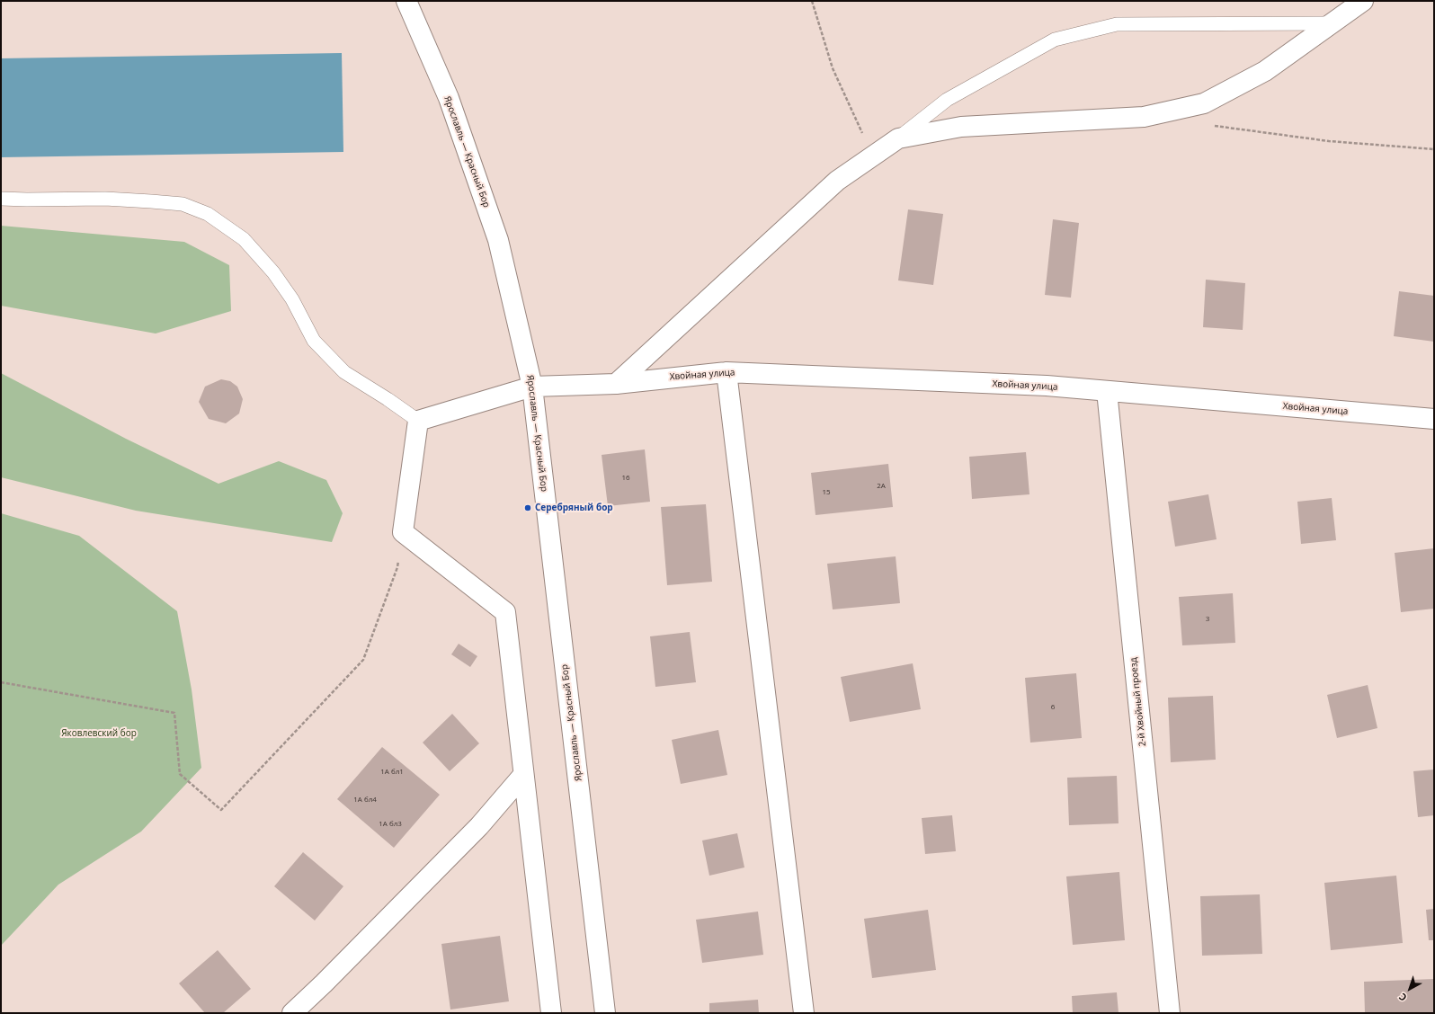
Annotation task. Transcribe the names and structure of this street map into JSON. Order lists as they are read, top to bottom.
{
  "streets": {
    "street": ["Ярославль — Красный Бор", "Хвойная улица", "2-й Хвойный проезд"]
  },
  "crossings": [
    ["Ярославль — Красный Бор", "Хвойная улица"],
    ["Хвойная улица", "2-й Хвойный проезд"]
  ],
  "parks": ["Яковлевский бор"],
  "places": ["Серебряный бор"],
  "house_numbers": [
    "16",
    "2А",
    "15",
    "3",
    "6",
    "1А бл1",
    "1А бл4",
    "1А бл3"
  ],
  "north": "bottom left"
}
